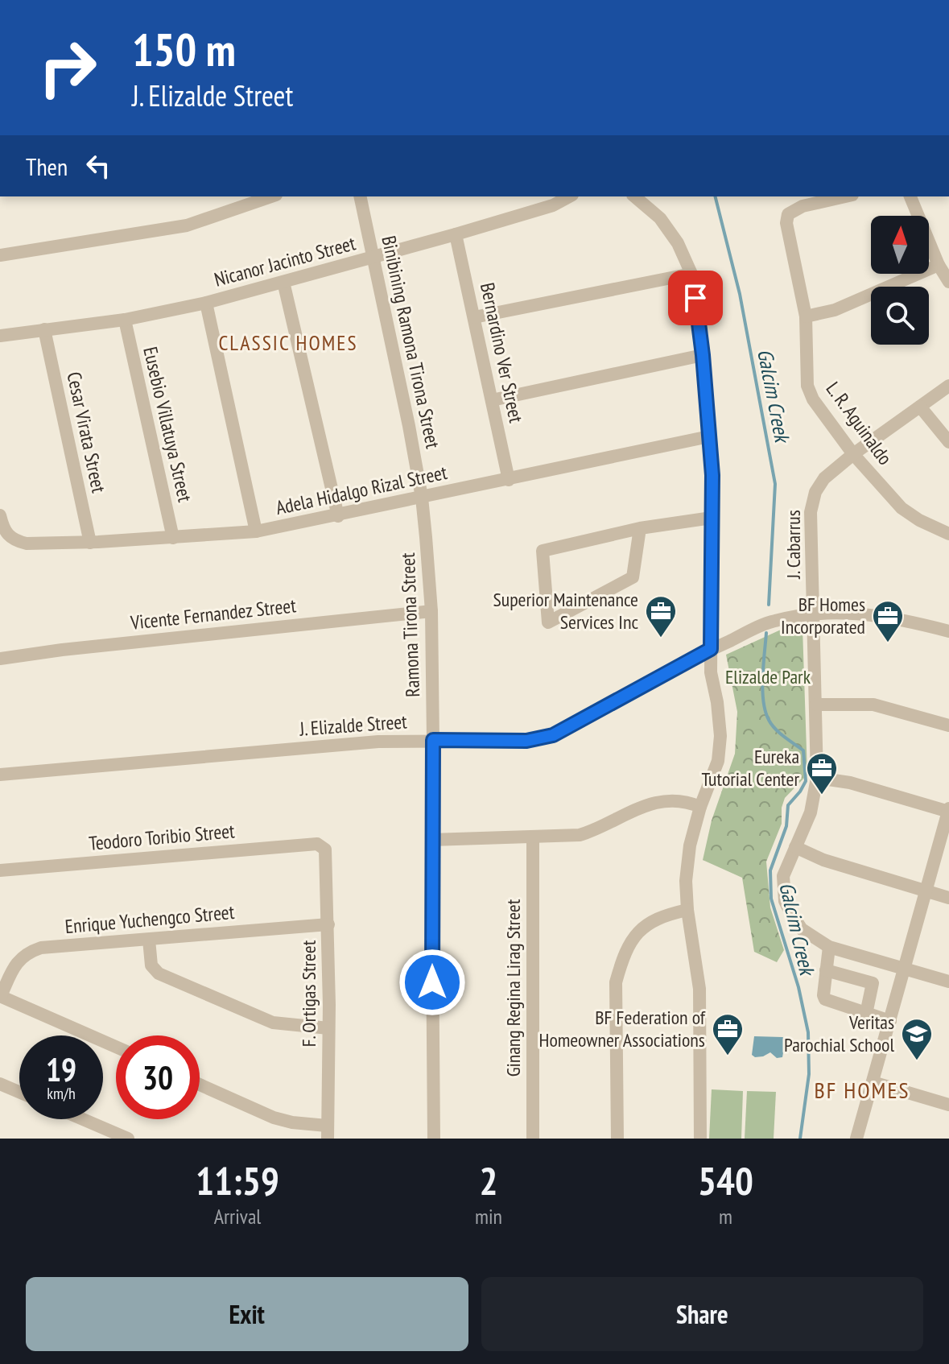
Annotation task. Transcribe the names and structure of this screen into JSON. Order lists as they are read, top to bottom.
{
  "streets": {
    "street": [
      "Nicanor Jacinto Street",
      "Binibining Ramona Tirona Street",
      "Bernardino Ver Street",
      "L. R. Aguinaldo",
      "Eusebio Villatuya Street",
      "Cesar Virata Street",
      "Adela Hidalgo Rizal Street",
      "J. Cabarrus",
      "Vicente Fernandez Street",
      "Ramona Tirona Street",
      "J. Elizalde Street",
      "Teodoro Toribio Street",
      "Enrique Yuchengco Street",
      "Ginang Regina Lirag Street",
      "F. Ortigas Street"
    ]
  },
  "crossings": [
    ["Nicanor Jacinto Street", "Binibining Ramona Tirona Street"],
    ["Nicanor Jacinto Street", "Bernardino Ver Street"],
    ["Nicanor Jacinto Street", "Eusebio Villatuya Street"],
    ["Nicanor Jacinto Street", "Cesar Virata Street"],
    ["Binibining Ramona Tirona Street", "Adela Hidalgo Rizal Street"],
    ["Binibining Ramona Tirona Street", "Ramona Tirona Street"],
    ["Bernardino Ver Street", "Adela Hidalgo Rizal Street"],
    ["L. R. Aguinaldo", "J. Cabarrus"],
    ["Eusebio Villatuya Street", "Adela Hidalgo Rizal Street"],
    ["Cesar Virata Street", "Adela Hidalgo Rizal Street"],
    ["J. Cabarrus", "J. Elizalde Street"],
    ["Vicente Fernandez Street", "Ramona Tirona Street"],
    ["Ramona Tirona Street", "J. Elizalde Street"],
    ["Teodoro Toribio Street", "F. Ortigas Street"],
    ["Enrique Yuchengco Street", "F. Ortigas Street"]
  ],
  "districts": ["CLASSIC HOMES", "BF HOMES"],
  "water": ["Galcim Creek"],
  "parks": ["Elizalde Park"],
  "places": {
    "office": [
      "Superior Maintenance Services Inc",
      "BF Homes Incorporated",
      "Eureka Tutorial Center",
      "BF Federation of Homeowner Associations"
    ],
    "school or university": ["Veritas Parochial School"]
  },
  "north": "top",
  "page": {
    "turn": ["150 m", "J. Elizalde Street"],
    "then": "Then",
    "speed": "19 km/h",
    "limit": "30",
    "eta": [
      "11:59",
      "Arrival",
      "2",
      "min",
      "540",
      "m"
    ],
    "buttons": ["Exit", "Share"]
  }
}
